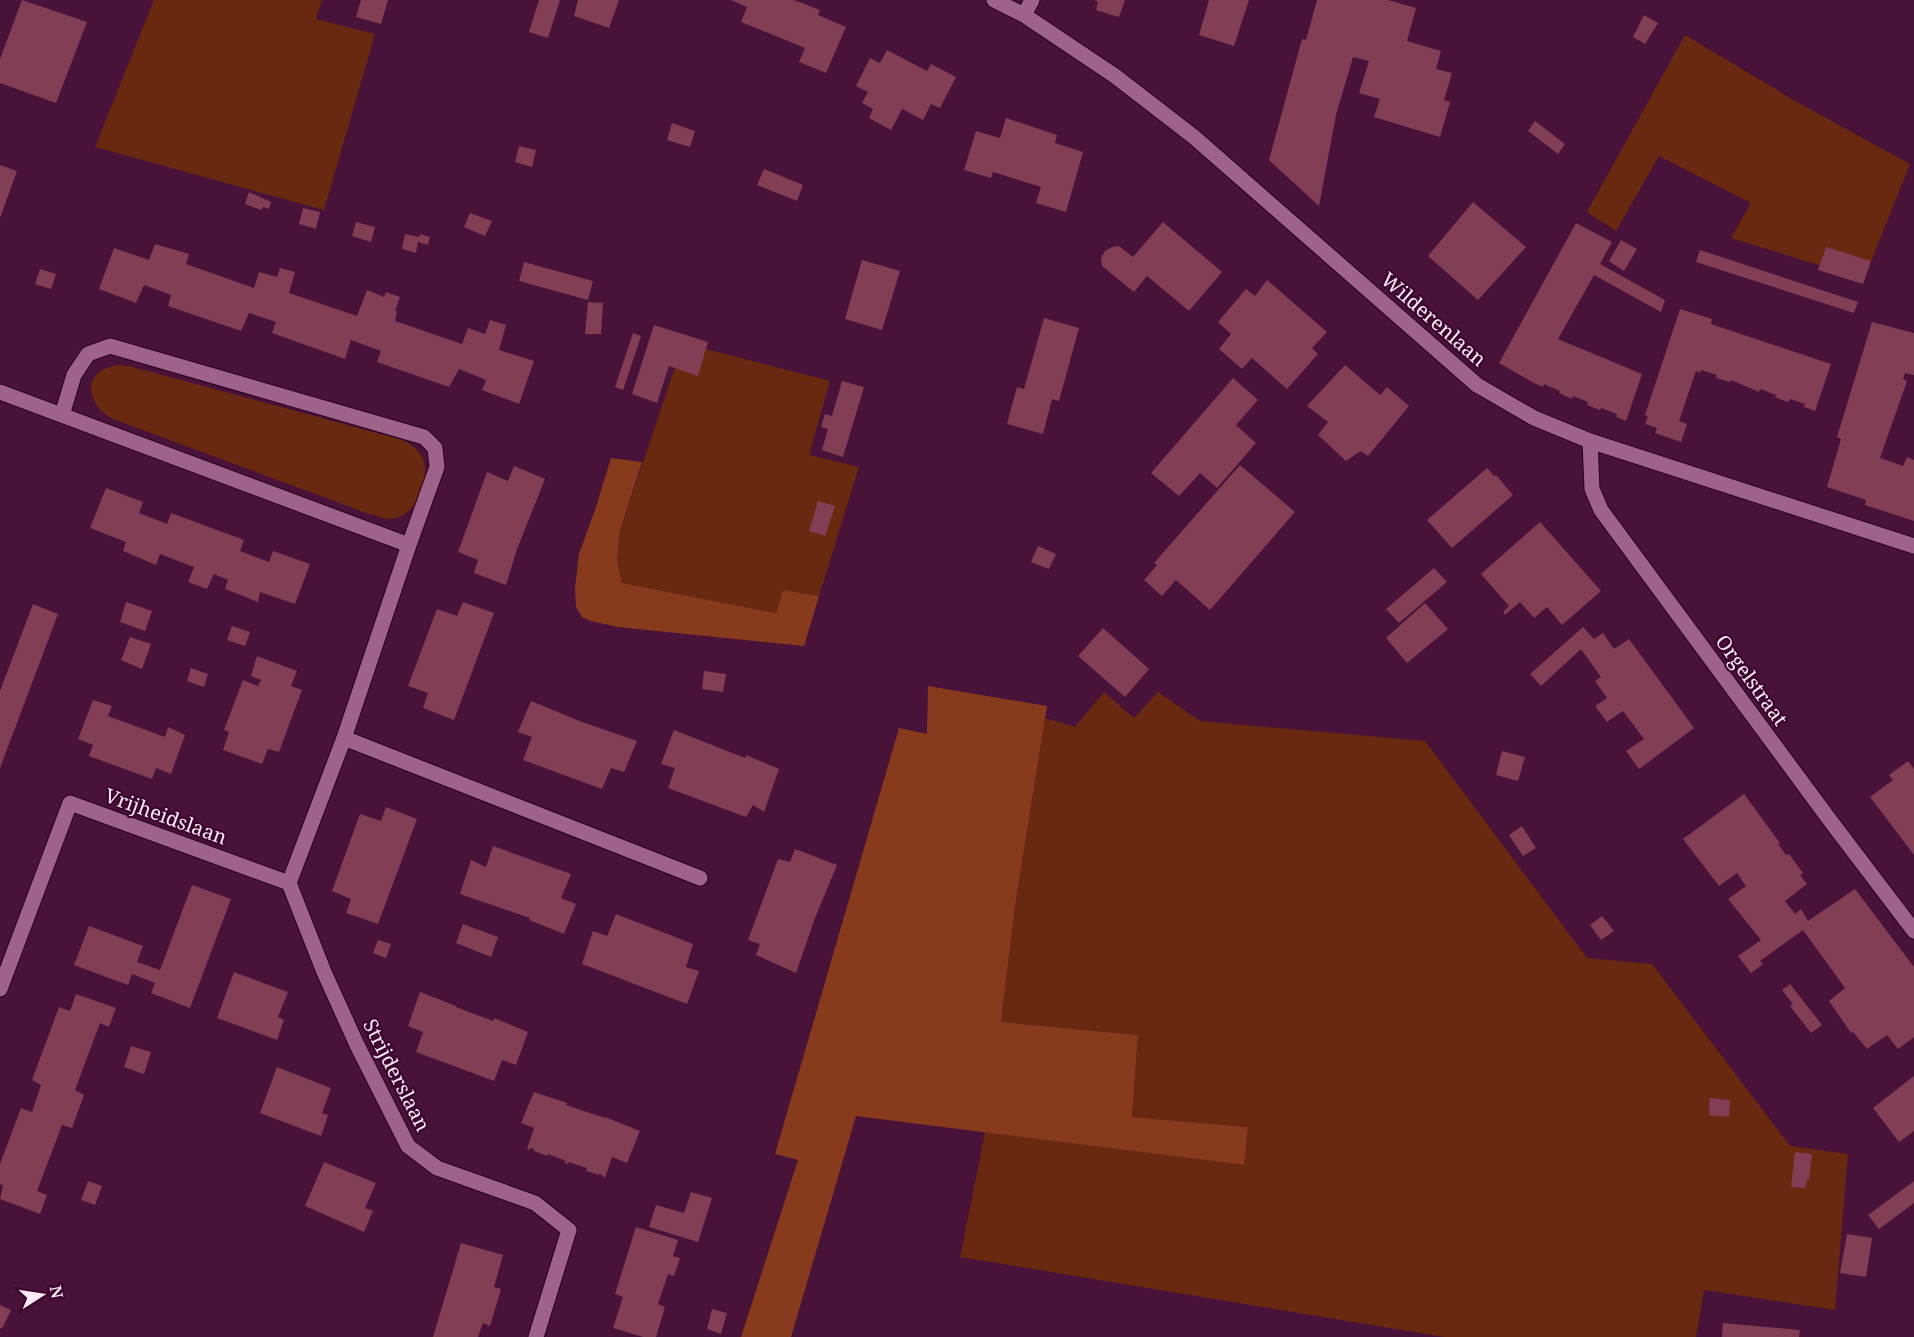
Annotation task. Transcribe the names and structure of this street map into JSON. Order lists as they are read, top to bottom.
{
  "streets": {
    "street": [
      "Wilderenlaan",
      "Orgelstraat",
      "Vrijheidslaan",
      "Strijderslaan"
    ]
  },
  "crossings": [
    ["Wilderenlaan", "Orgelstraat"],
    ["Vrijheidslaan", "Strijderslaan"]
  ],
  "north": "right"
}
